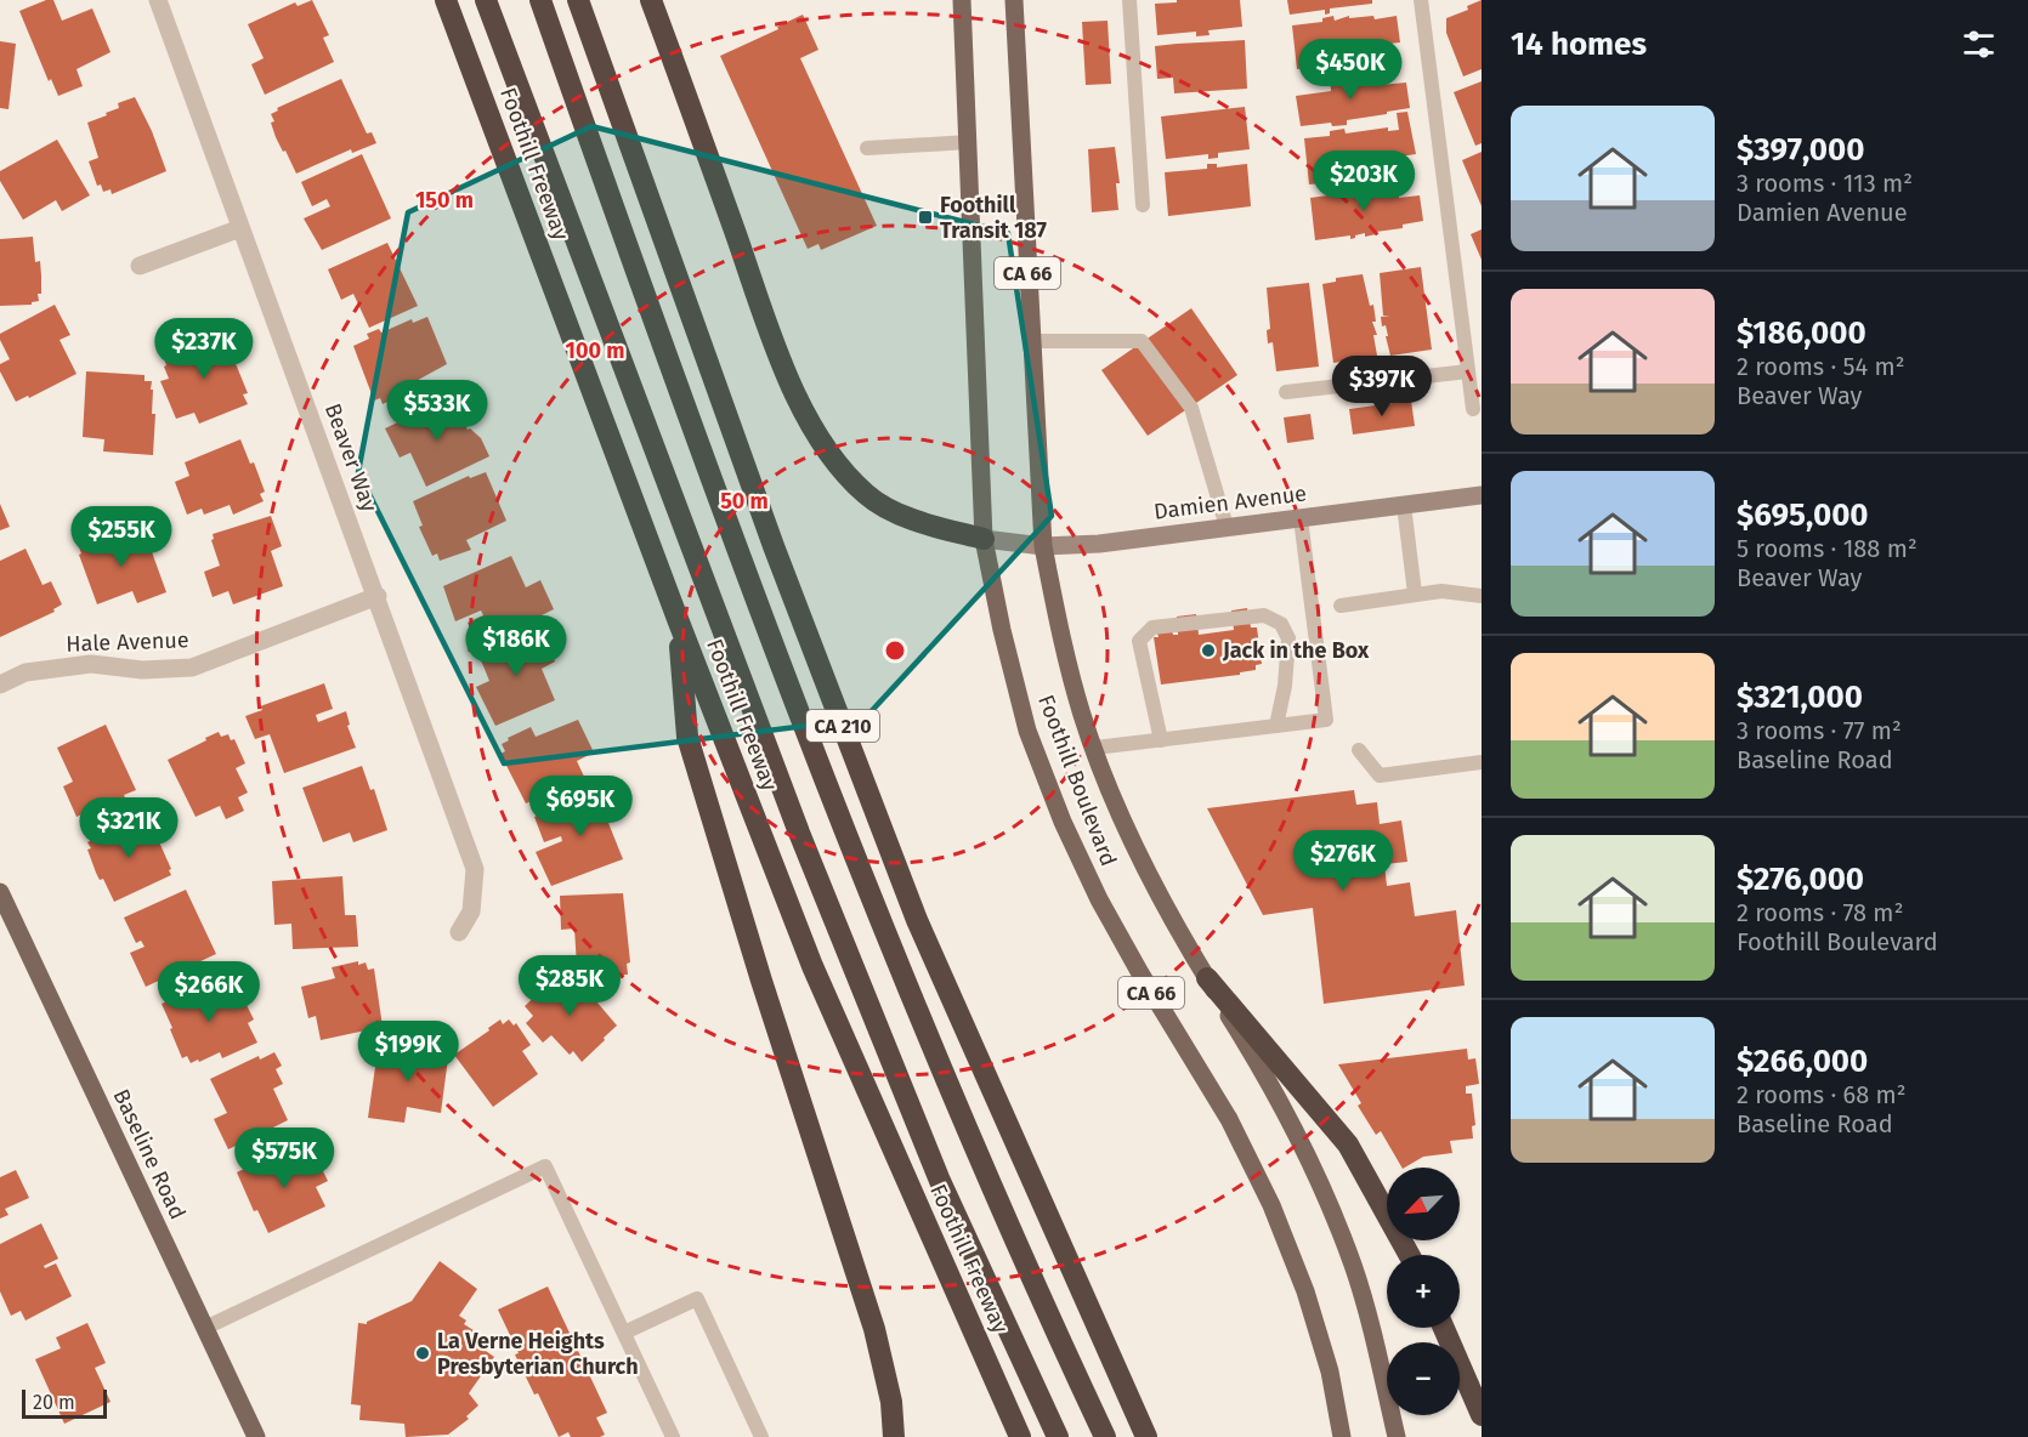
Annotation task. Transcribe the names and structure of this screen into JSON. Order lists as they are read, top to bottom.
{
  "streets": {
    "highway": ["Foothill Freeway", "CA 210"],
    "main road": [
      "CA 66",
      "Damien Avenue",
      "Foothill Boulevard",
      "Baseline Road"
    ],
    "street": ["Beaver Way", "Hale Avenue"]
  },
  "crossings": [
    ["Beaver Way", "Hale Avenue"],
    ["Damien Avenue", "Foothill Boulevard"]
  ],
  "places": {
    "transit": ["Foothill Transit 187"],
    "other": ["Jack in the Box", "La Verne Heights Presbyterian Church"]
  },
  "scale_bar": "20 m",
  "north": "bottom left",
  "page": {
    "heading": "14 homes",
    "price": [
      "$450K",
      "$203K",
      "$237K",
      "$397K",
      "$533K",
      "$255K",
      "$186K",
      "$695K",
      "$321K",
      "$276K",
      "$285K",
      "$266K",
      "$199K",
      "$575K"
    ],
    "list": [
      {
        "name": "$397,000",
        "note": "3 rooms · 113 m² · Damien Avenue"
      },
      {
        "name": "$186,000",
        "note": "2 rooms · 54 m² · Beaver Way"
      },
      {
        "name": "$695,000",
        "note": "5 rooms · 188 m² · Beaver Way"
      },
      {
        "name": "$321,000",
        "note": "3 rooms · 77 m² · Baseline Road"
      },
      {
        "name": "$276,000",
        "note": "2 rooms · 78 m² · Foothill Boulevard"
      },
      {
        "name": "$266,000",
        "note": "2 rooms · 68 m² · Baseline Road"
      }
    ],
    "map_buttons": ["+", "−"],
    "scale": "20 m"
  },
  "rings": ["150 m", "100 m", "50 m"]
}
